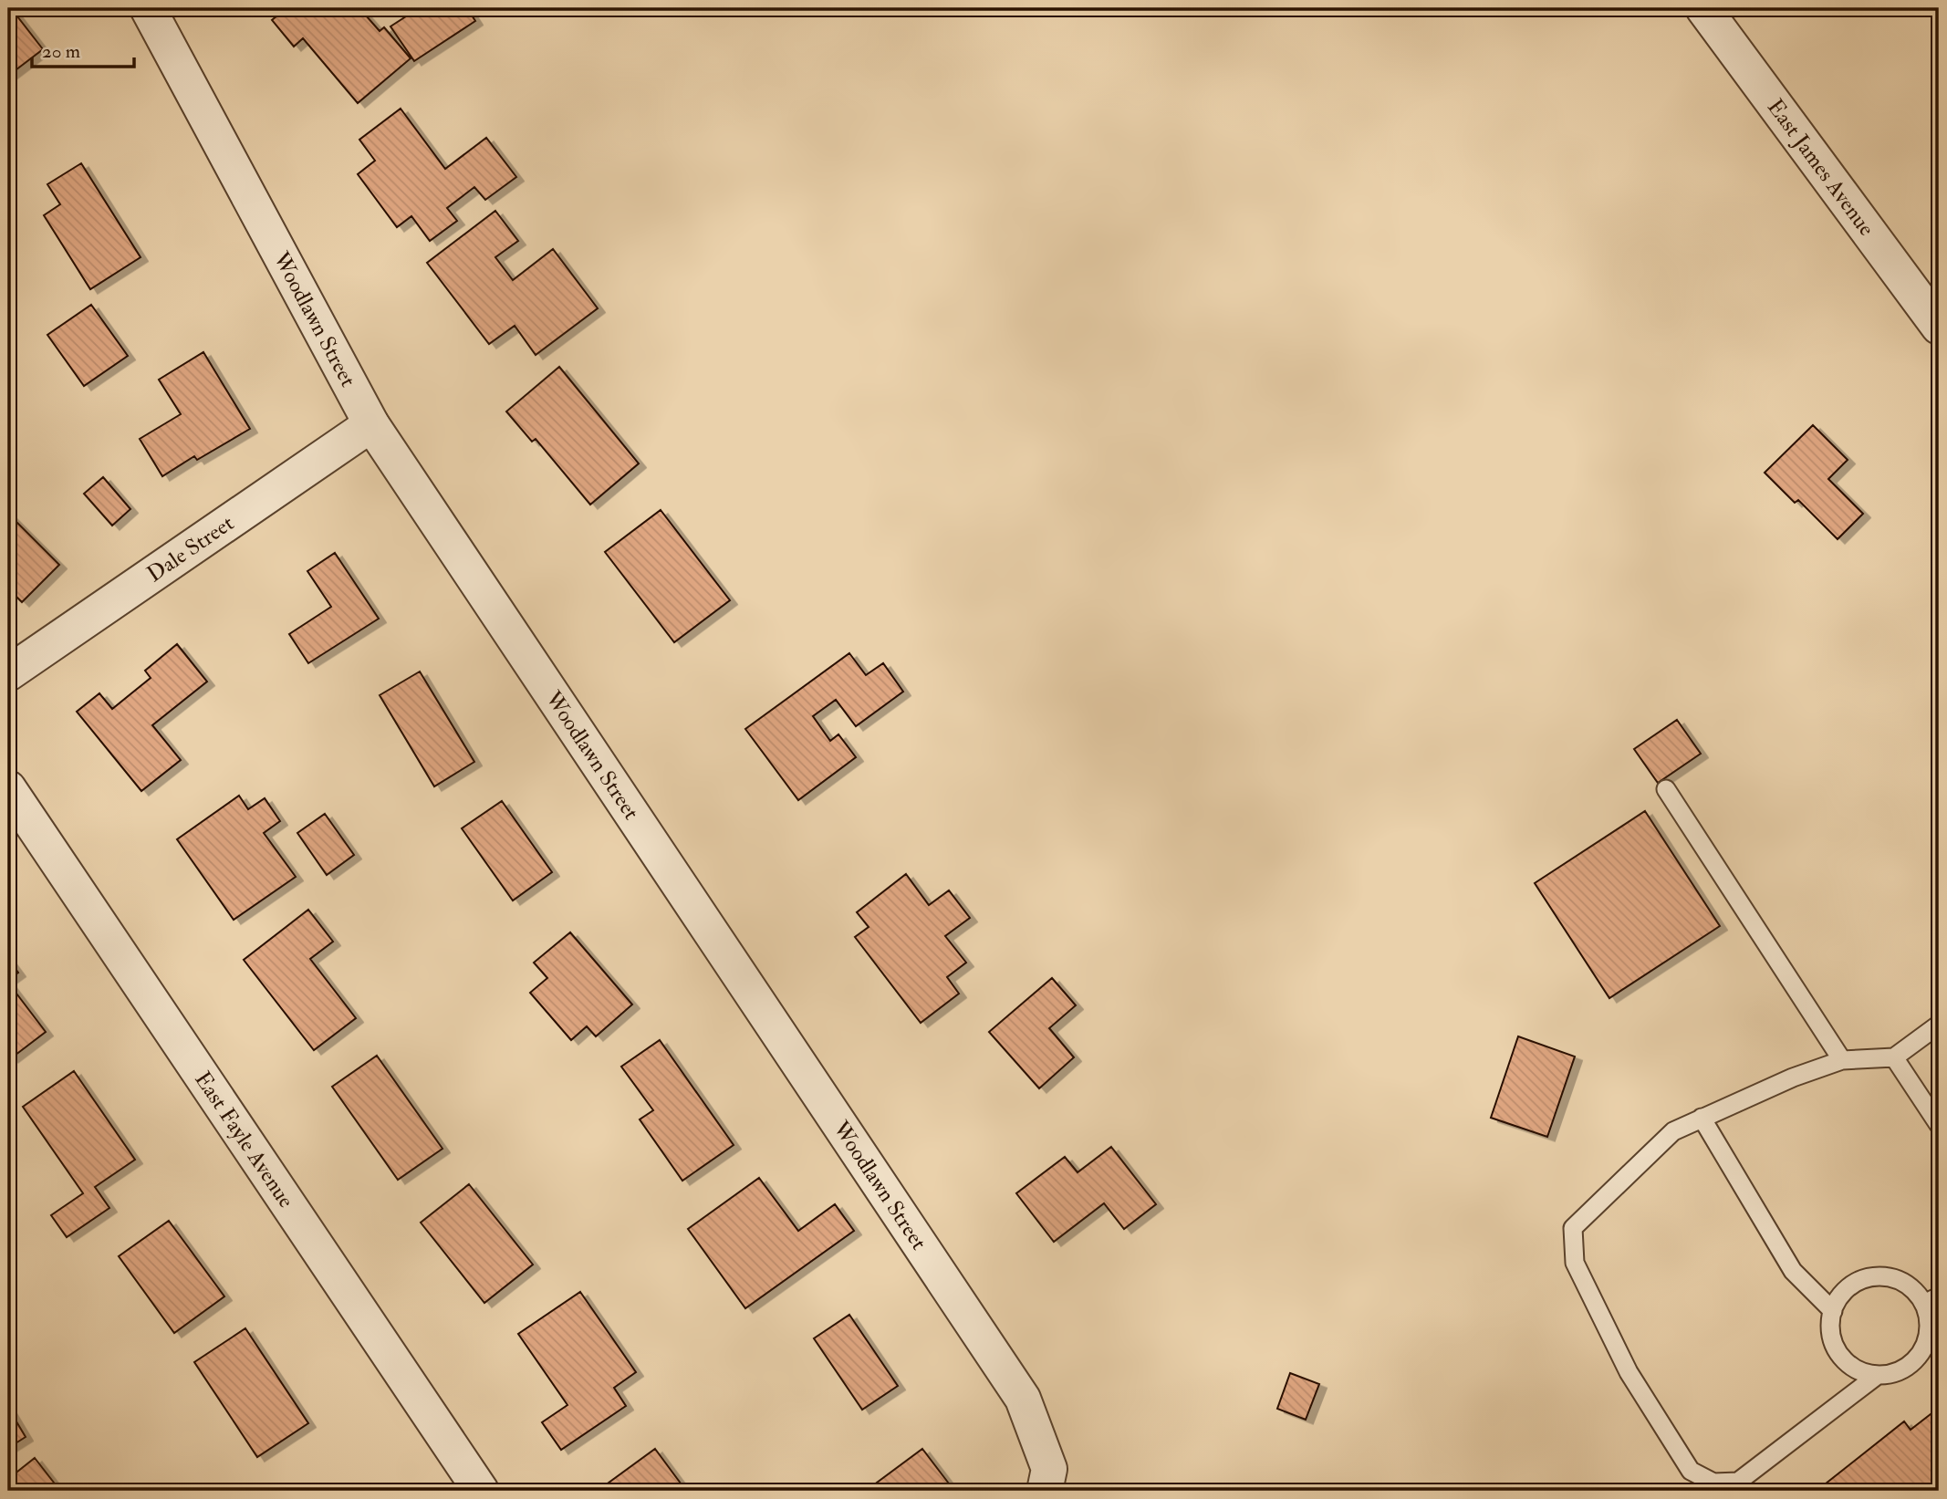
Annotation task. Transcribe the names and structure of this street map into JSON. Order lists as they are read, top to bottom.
{
  "streets": {
    "street": [
      "East James Avenue",
      "Woodlawn Street",
      "Dale Street",
      "East Fayle Avenue"
    ]
  },
  "crossings": [
    ["Woodlawn Street", "Dale Street"]
  ],
  "scale_bar": "20 m"
}
